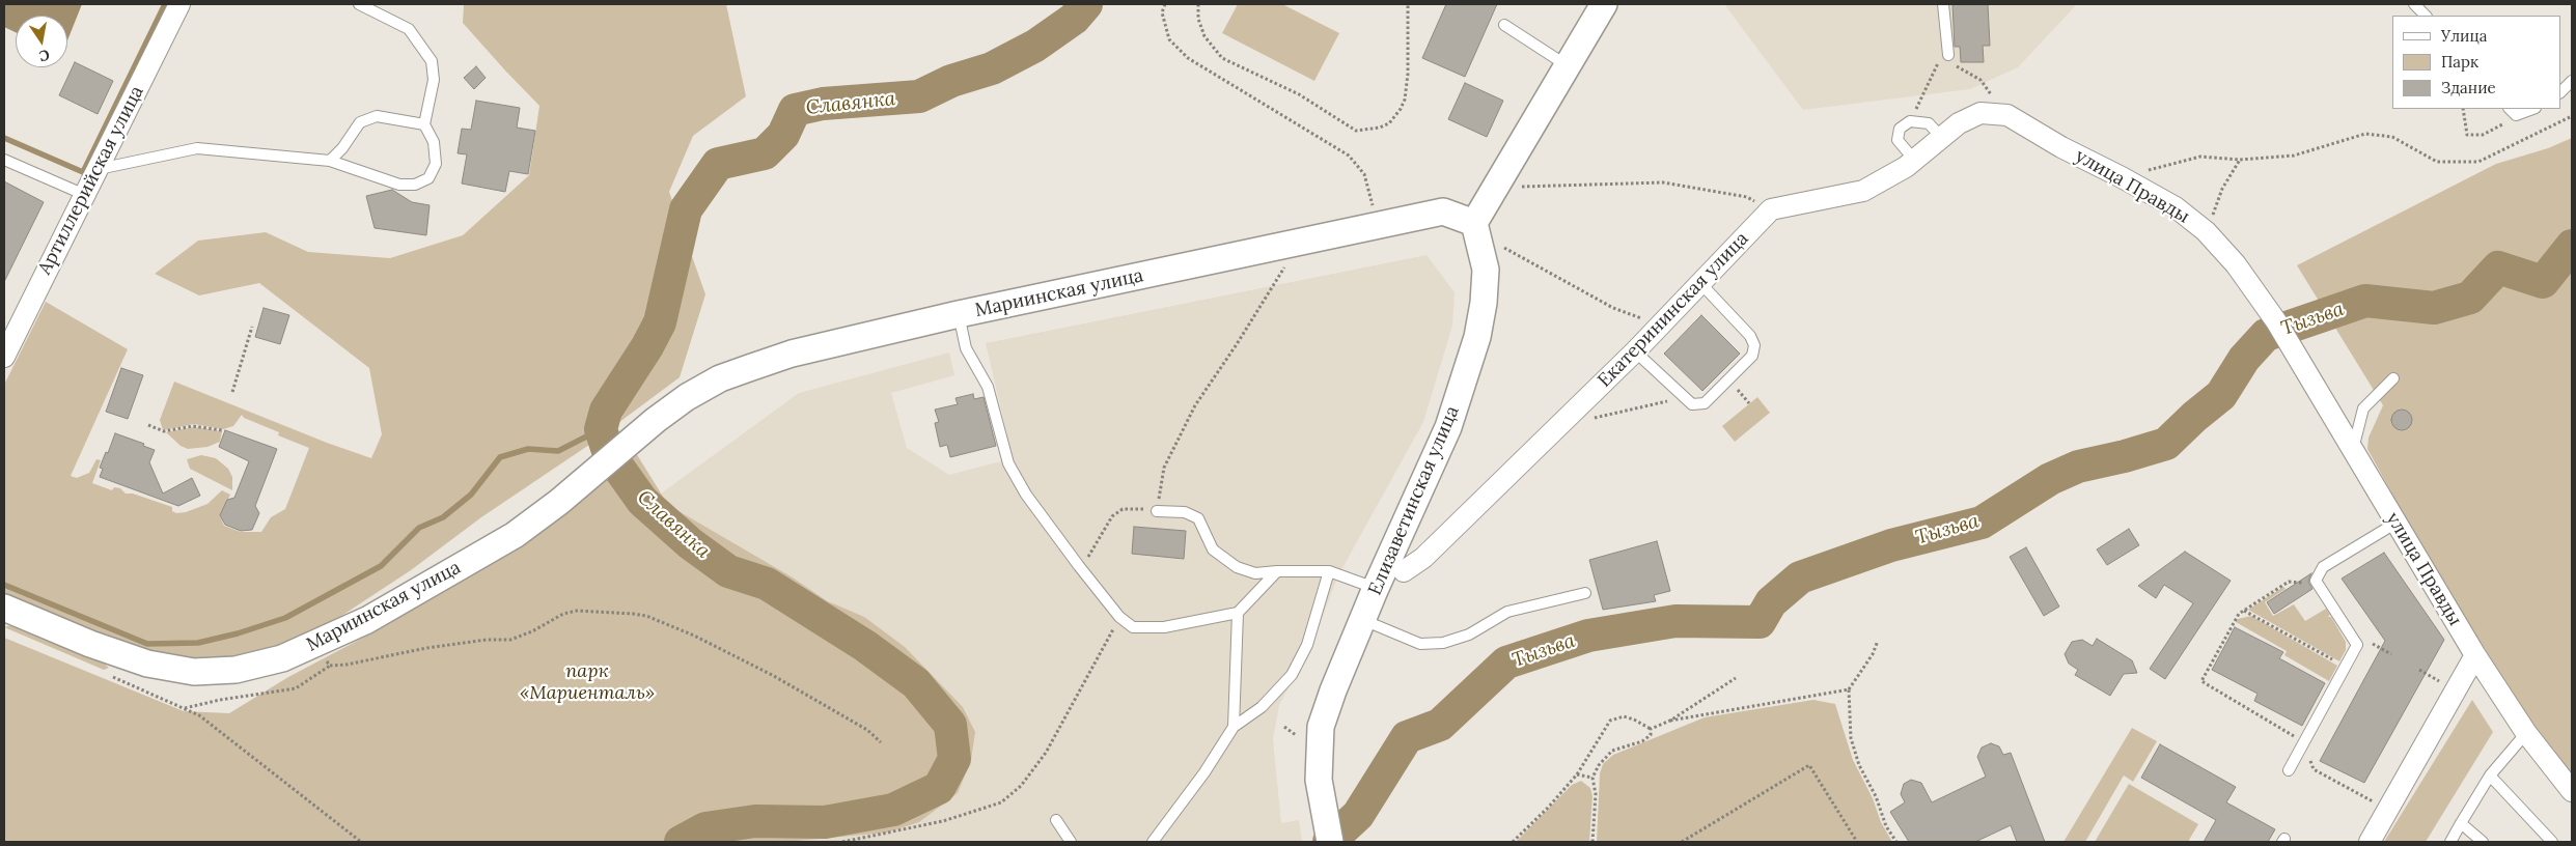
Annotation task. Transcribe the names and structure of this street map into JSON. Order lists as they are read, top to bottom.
{
  "streets": {
    "street": [
      "Артиллерийская улица",
      "улица Правды",
      "Мариинская улица",
      "Екатерининская улица",
      "Елизаветинская улица"
    ]
  },
  "crossings": [
    ["Мариинская улица", "Елизаветинская улица"]
  ],
  "water": ["Славянка", "Тызьва"],
  "parks": ["парк «Мариенталь»"],
  "legend": ["Улица", "Парк", "Здание"],
  "north": "bottom"
}
